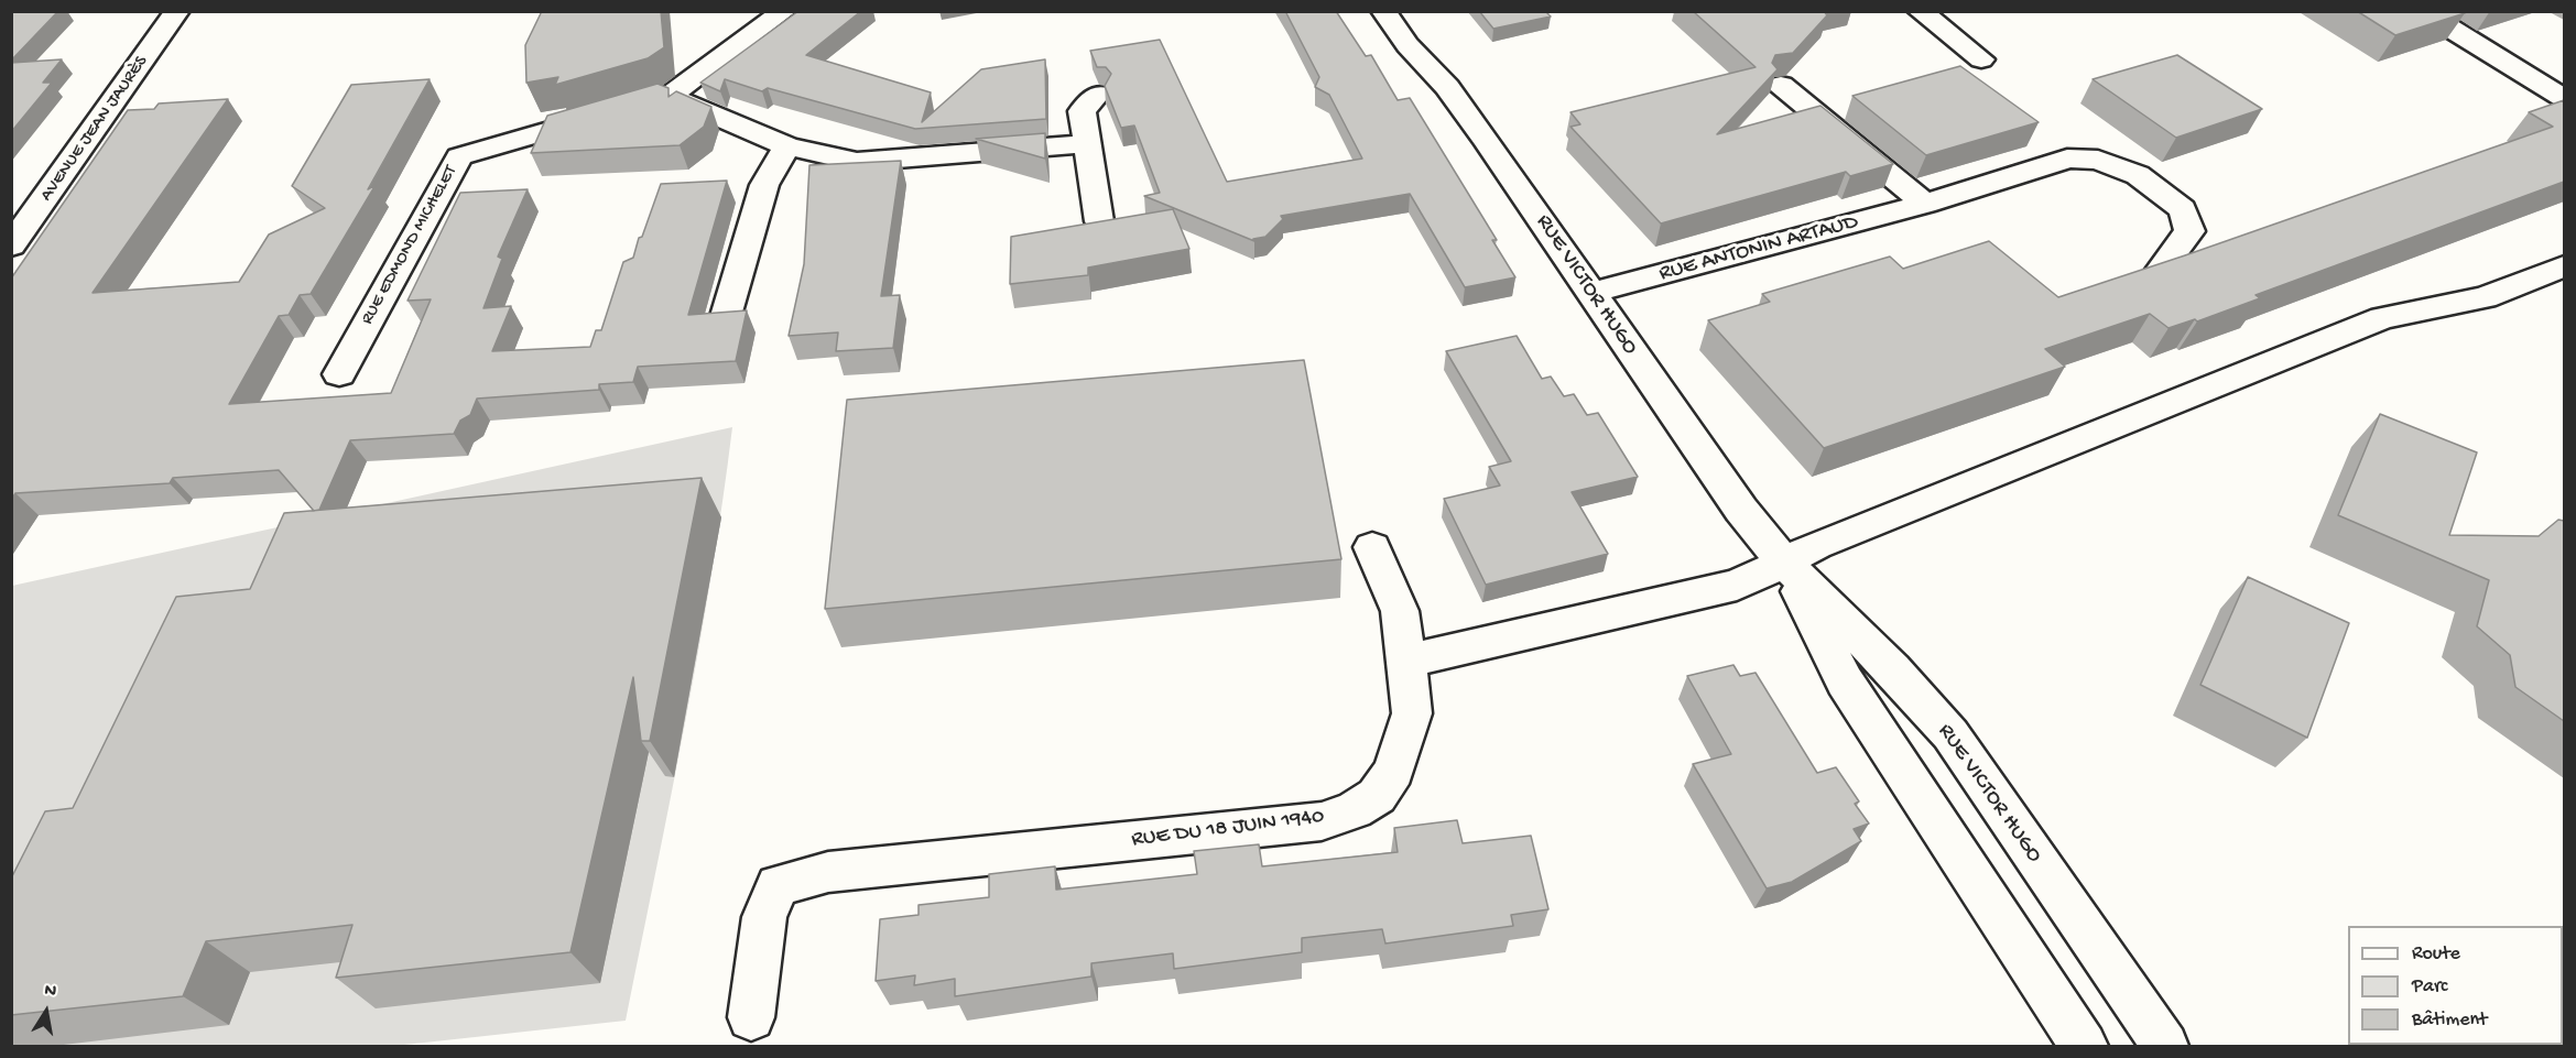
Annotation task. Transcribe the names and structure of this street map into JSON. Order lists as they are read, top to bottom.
{
  "streets": {
    "street": [
      "AVENUE JEAN JAURÈS",
      "RUE EDMOND MICHELET",
      "RUE ANTONIN ARTAUD",
      "RUE VICTOR HUGO",
      "RUE DU 18 JUIN 1940"
    ]
  },
  "crossings": [
    ["RUE ANTONIN ARTAUD", "RUE VICTOR HUGO"]
  ],
  "legend": ["Route", "Parc", "Bâtiment"],
  "north": "top"
}
